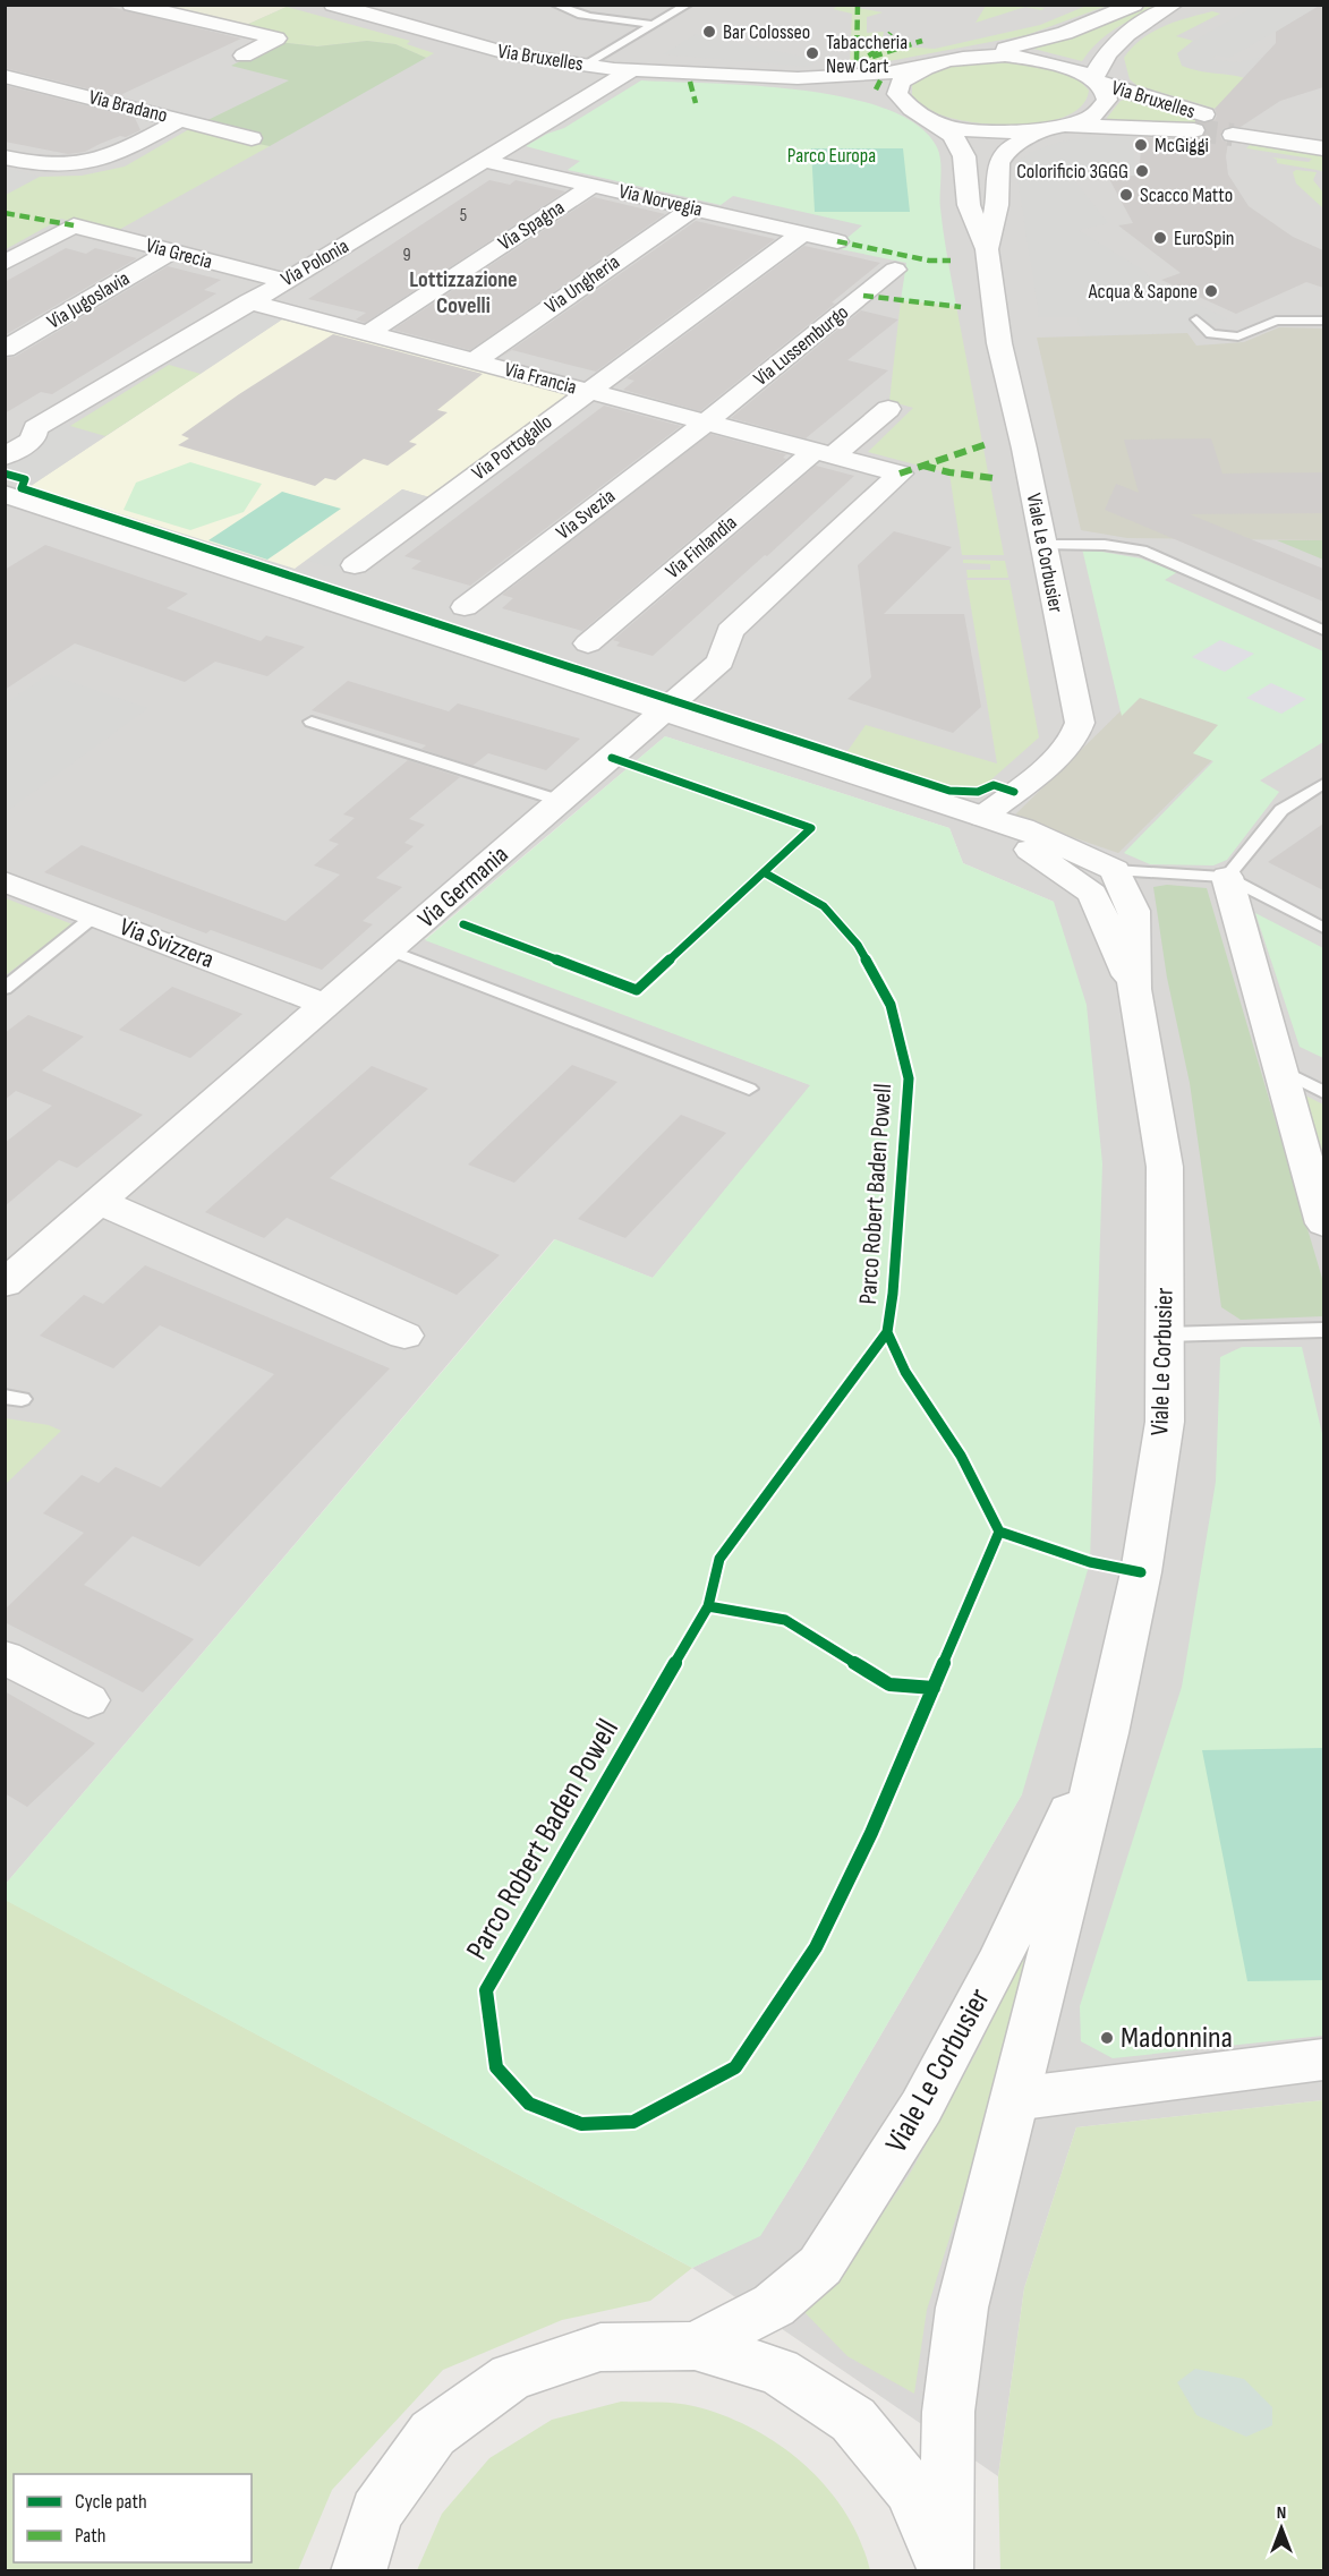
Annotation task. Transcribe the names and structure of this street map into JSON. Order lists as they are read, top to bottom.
{
  "streets": {
    "street": [
      "Via Bruxelles",
      "Via Bradano",
      "Via Norvegia",
      "Via Spagna",
      "Via Grecia",
      "Via Polonia",
      "Via Ungheria",
      "Via Jugoslavia",
      "Via Lussemburgo",
      "Via Francia",
      "Via Portogallo",
      "Via Svezia",
      "Via Finlandia",
      "Viale Le Corbusier",
      "Via Germania",
      "Via Svizzera"
    ],
    "cycle path": ["Parco Robert Baden Powell"]
  },
  "crossings": [
    ["Via Bruxelles", "Via Polonia"],
    ["Via Bruxelles", "Viale Le Corbusier"],
    ["Via Norvegia", "Via Spagna"],
    ["Via Norvegia", "Via Polonia"],
    ["Via Norvegia", "Via Ungheria"],
    ["Via Norvegia", "Via Portogallo"],
    ["Via Spagna", "Via Francia"],
    ["Via Grecia", "Via Polonia"],
    ["Via Grecia", "Via Jugoslavia"],
    ["Via Polonia", "Via Francia"],
    ["Via Ungheria", "Via Francia"],
    ["Via Lussemburgo", "Via Francia"],
    ["Via Lussemburgo", "Via Svezia"],
    ["Via Francia", "Via Portogallo"],
    ["Via Francia", "Via Svezia"],
    ["Via Francia", "Via Finlandia"],
    ["Via Francia", "Via Germania"],
    ["Via Germania", "Via Svizzera"]
  ],
  "districts": ["Lottizzazione Covelli"],
  "parks": ["Parco Europa"],
  "places": [
    "Bar Colosseo",
    "Tabaccheria New Cart",
    "McGiggi",
    "Colorificio 3GGG",
    "Scacco Matto",
    "EuroSpin",
    "Acqua & Sapone",
    "Madonnina"
  ],
  "house_numbers": ["5", "9"],
  "legend": ["Cycle path", "Path"],
  "north": "top"
}
